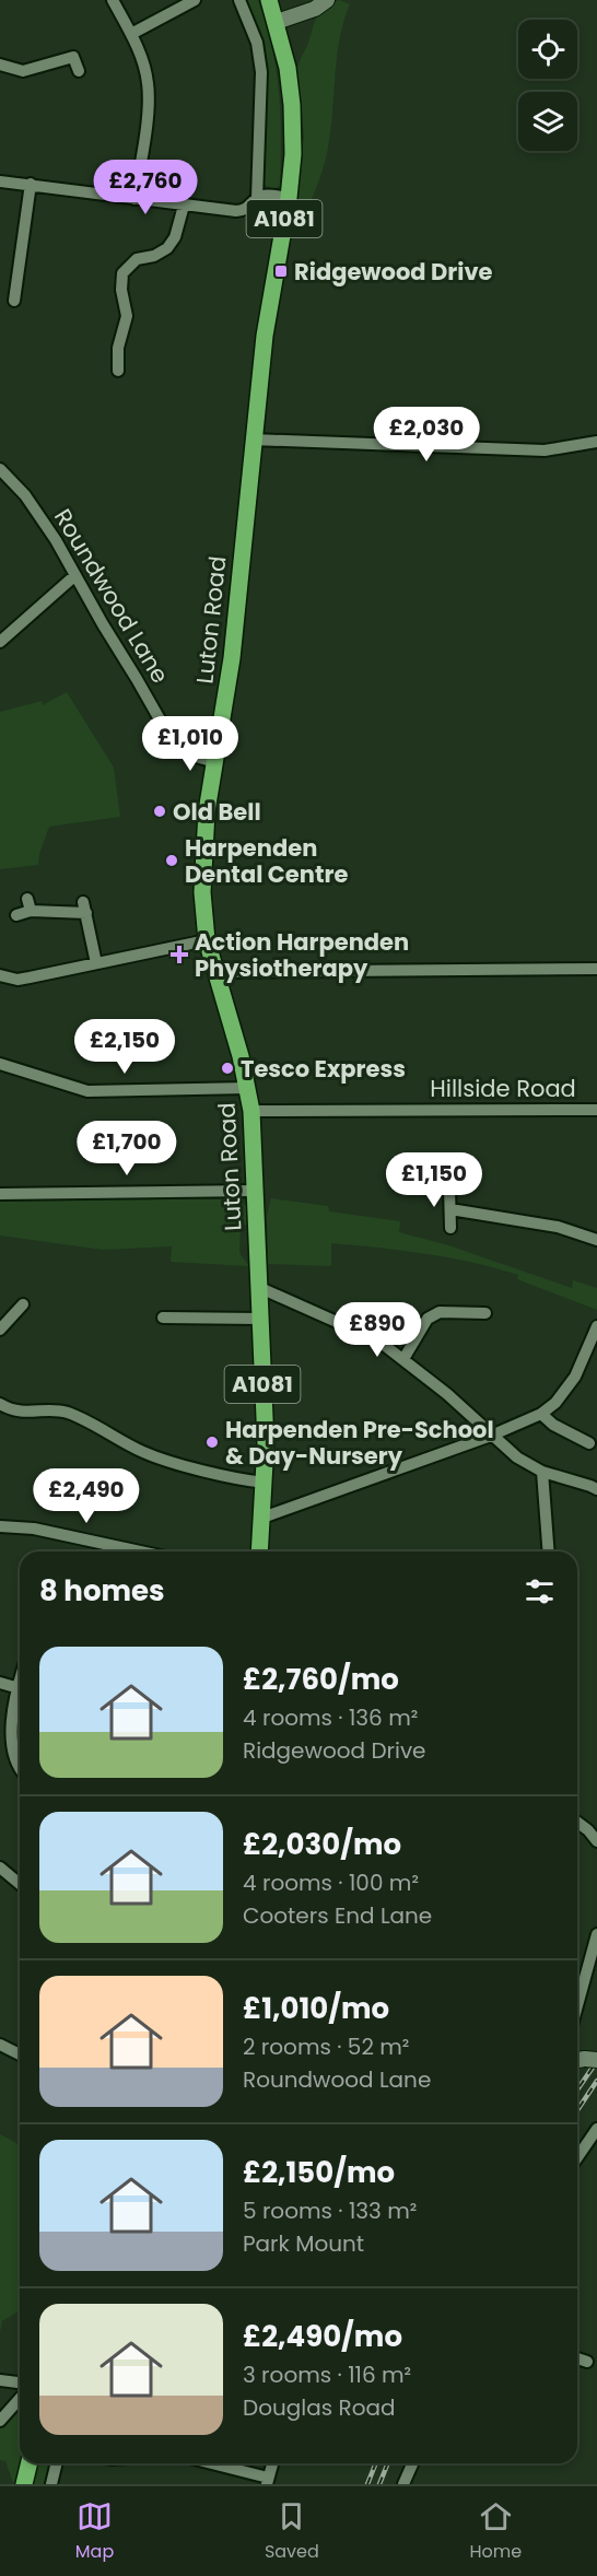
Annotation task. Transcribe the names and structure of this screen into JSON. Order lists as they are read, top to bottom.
{
  "streets": {
    "main road": ["A1081", "Luton Road"],
    "street": ["Roundwood Lane", "Hillside Road"]
  },
  "crossings": [
    ["Roundwood Lane", "Luton Road"],
    ["Luton Road", "Hillside Road"]
  ],
  "places": {
    "transit": ["Ridgewood Drive"],
    "other": [
      "Old Bell",
      "Harpenden Dental Centre",
      "Tesco Express",
      "Harpenden Pre-School & Day-Nursery"
    ],
    "health": ["Action Harpenden Physiotherapy"]
  },
  "page": {
    "price": [
      "£2,760",
      "£2,030",
      "£1,010",
      "£2,150",
      "£1,700",
      "£1,150",
      "£890",
      "£2,490"
    ],
    "heading": "8 homes",
    "list": [
      {
        "name": "£2,760/mo",
        "note": "4 rooms · 136 m² · Ridgewood Drive"
      },
      {
        "name": "£2,030/mo",
        "note": "4 rooms · 100 m² · Cooters End Lane"
      },
      {
        "name": "£1,010/mo",
        "note": "2 rooms · 52 m² · Roundwood Lane"
      },
      {
        "name": "£2,150/mo",
        "note": "5 rooms · 133 m² · Park Mount"
      },
      {
        "name": "£2,490/mo",
        "note": "3 rooms · 116 m² · Douglas Road"
      }
    ],
    "tabs": ["Map", "Saved", "Home"]
  }
}
